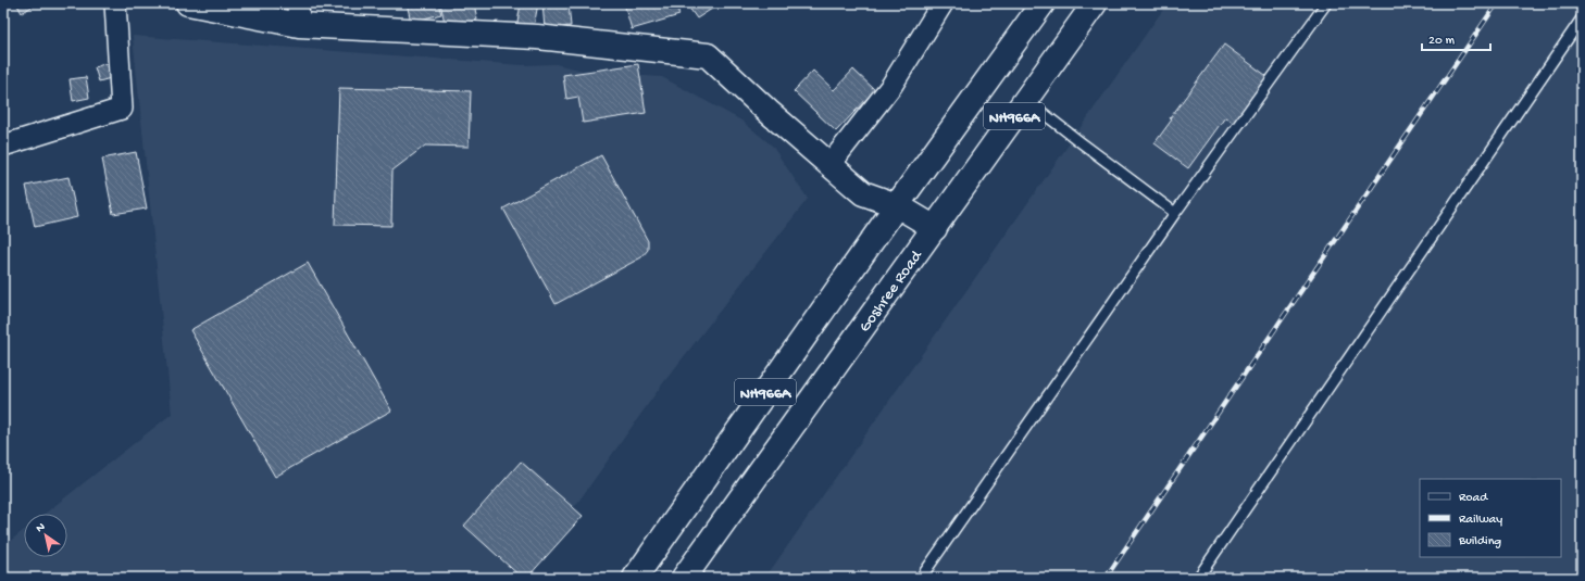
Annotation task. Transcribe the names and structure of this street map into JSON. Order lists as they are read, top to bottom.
{
  "streets": {
    "main road": ["NH966A", "Goshree Road"]
  },
  "legend": ["Road", "Railway", "Building"],
  "scale_bar": "20 m",
  "north": "top left"
}
